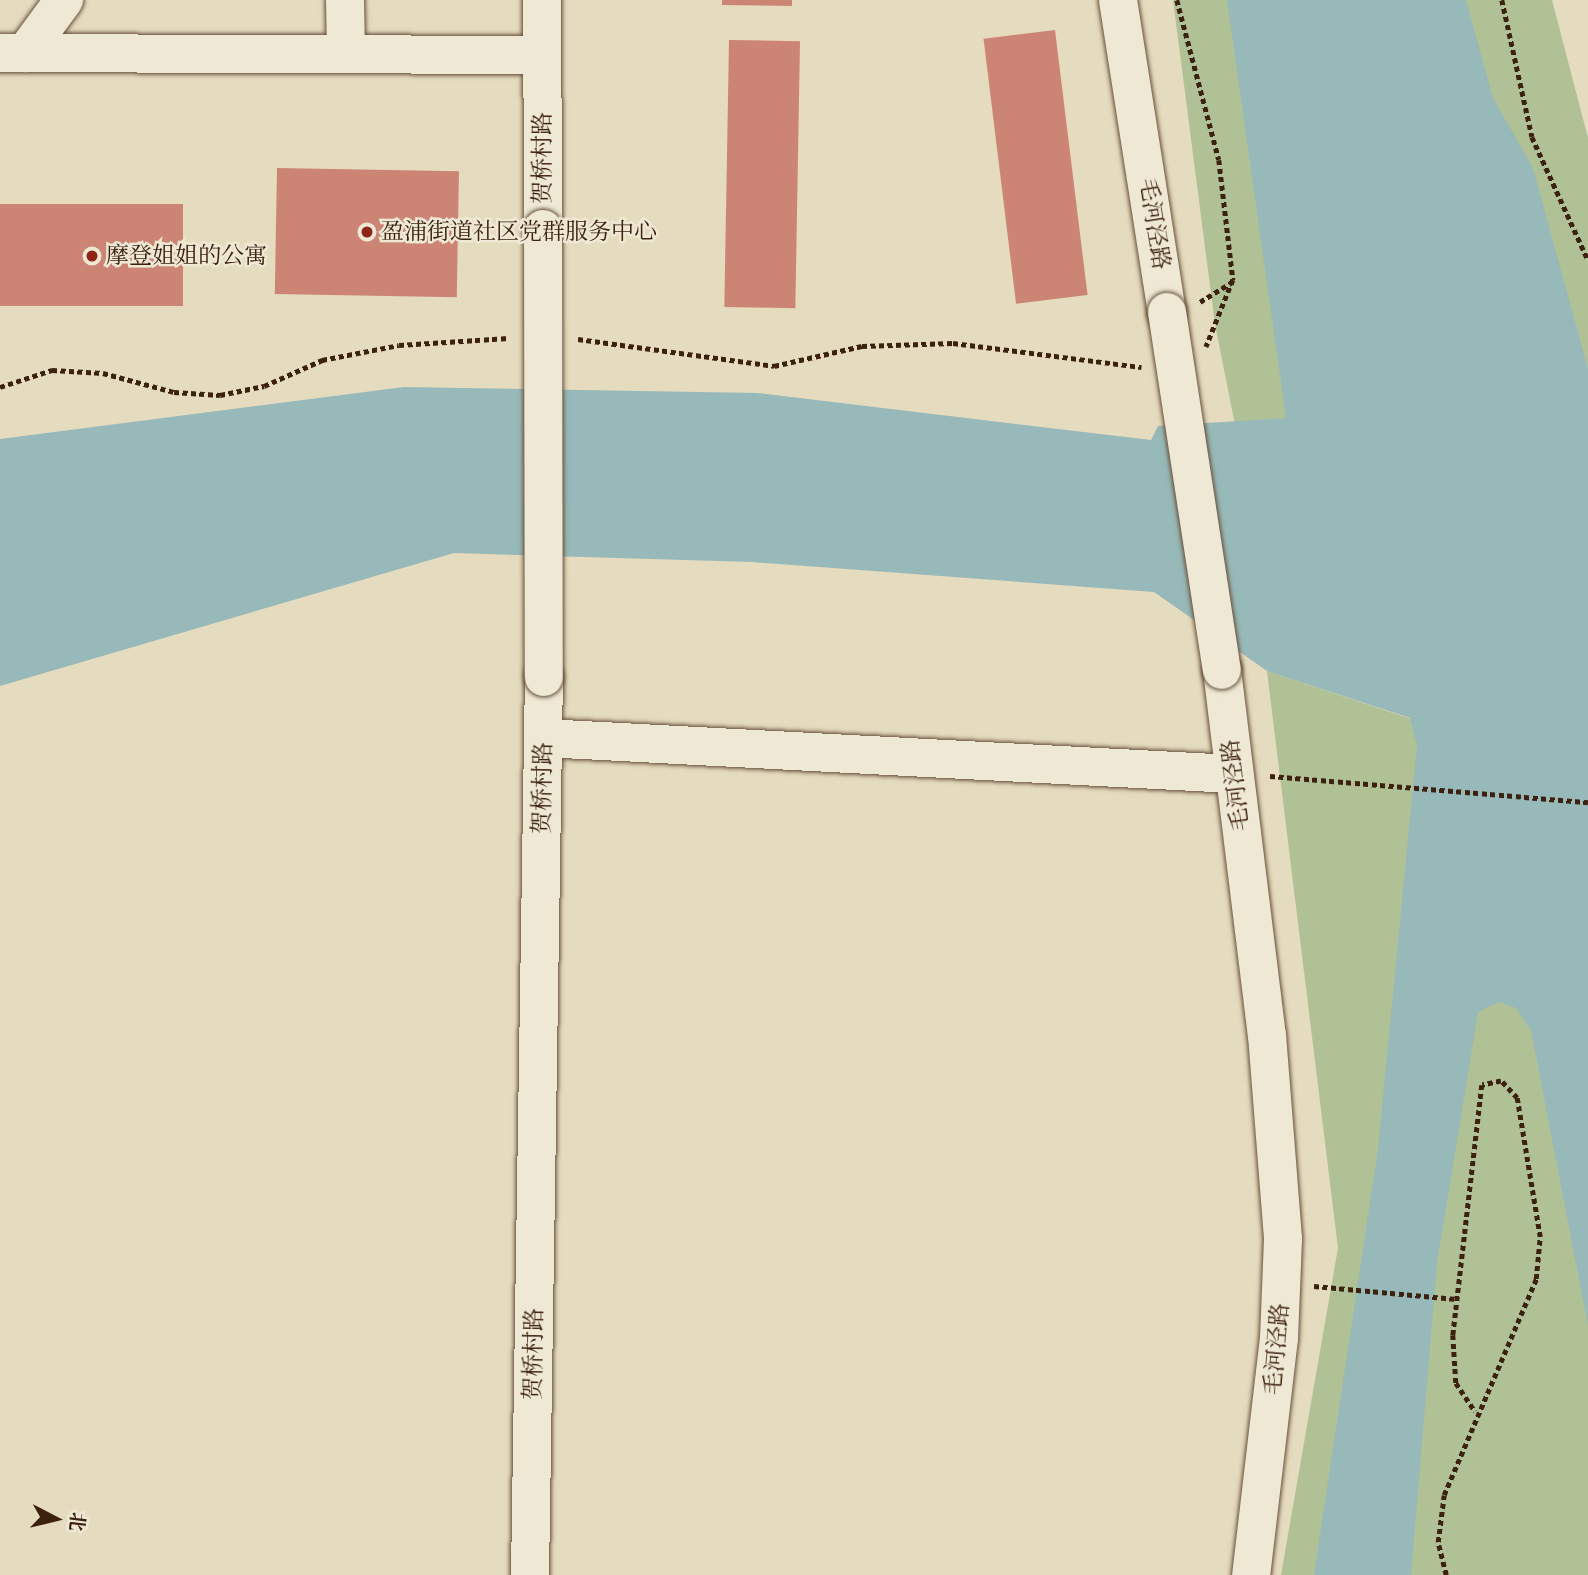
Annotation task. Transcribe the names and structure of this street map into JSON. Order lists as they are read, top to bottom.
{
  "streets": {
    "street": ["贺桥村路", "毛河泾路"]
  },
  "places": ["盈浦街道社区党群服务中心", "摩登姐姐的公寓"],
  "north": "right"
}
